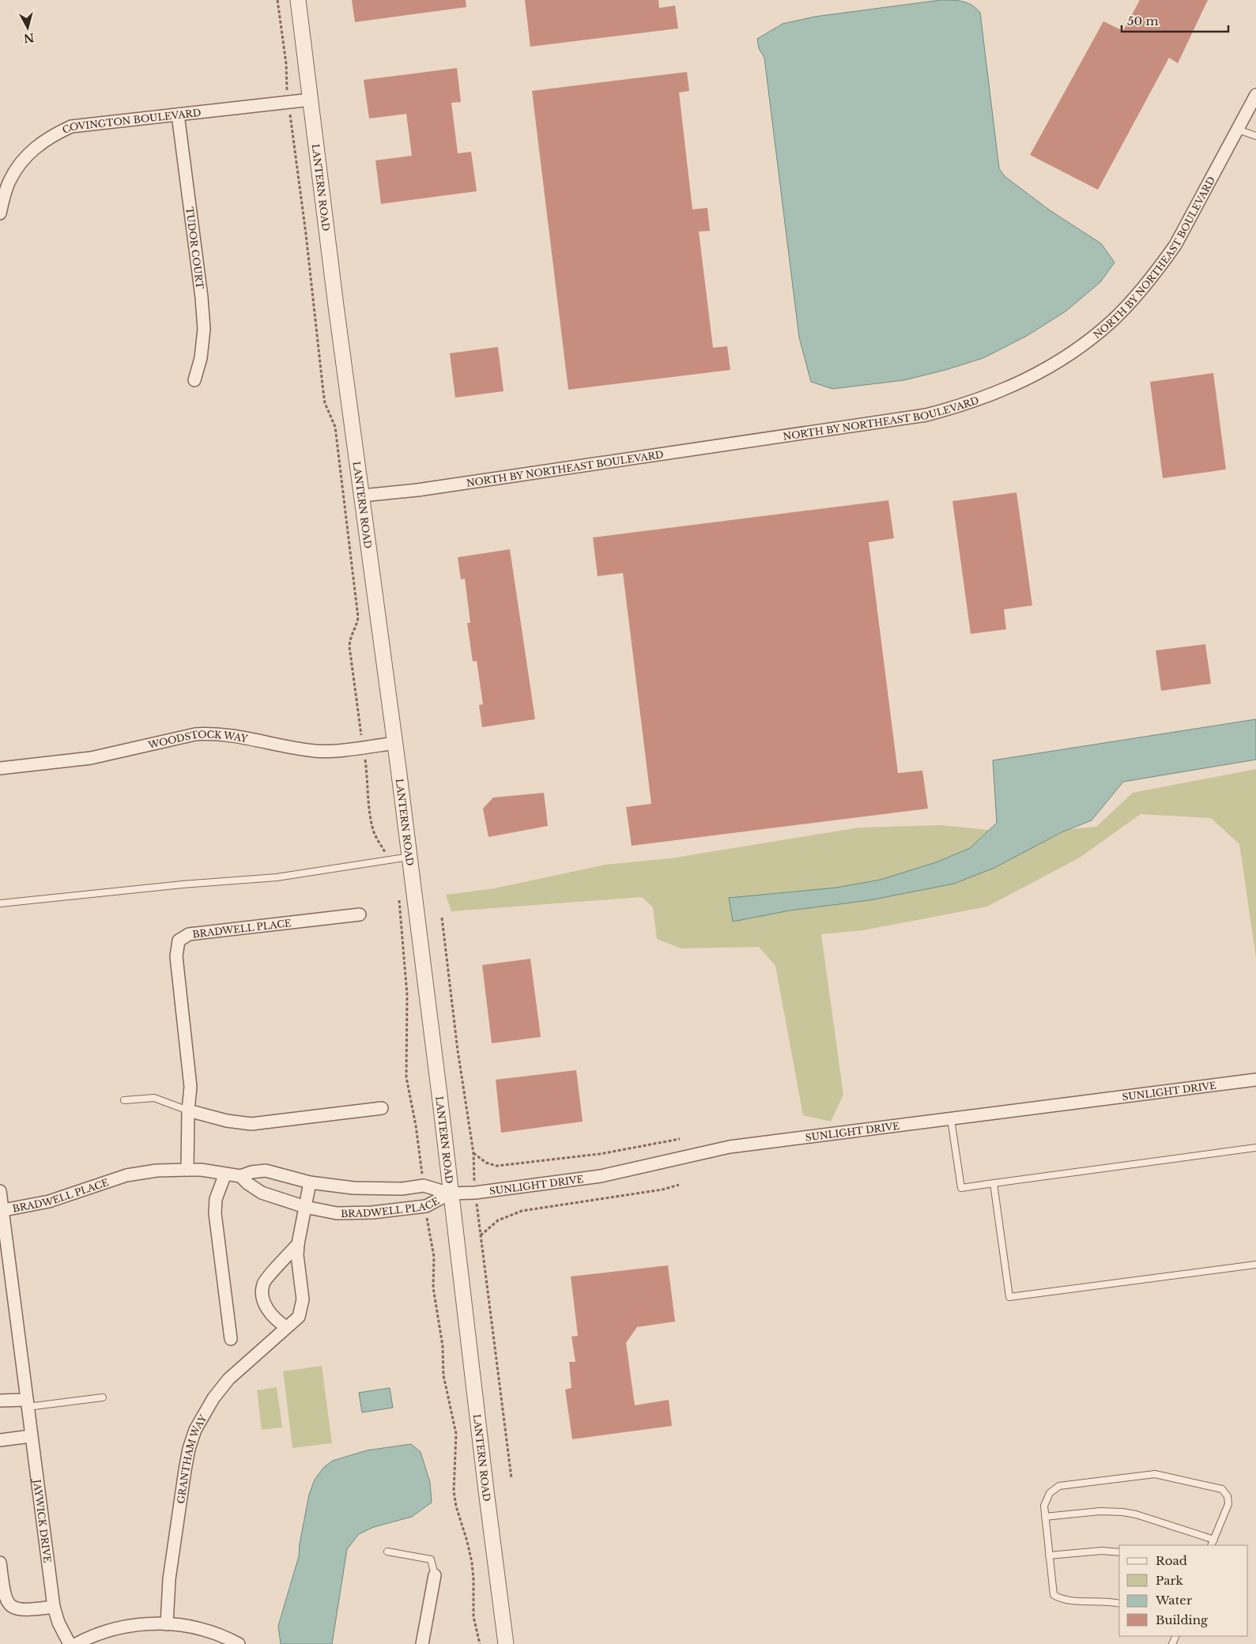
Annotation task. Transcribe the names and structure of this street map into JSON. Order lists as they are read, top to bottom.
{
  "streets": {
    "street": [
      "COVINGTON BOULEVARD",
      "LANTERN ROAD",
      "TUDOR COURT",
      "NORTH BY NORTHEAST BOULEVARD",
      "WOODSTOCK WAY",
      "BRADWELL PLACE",
      "SUNLIGHT DRIVE",
      "GRANTHAM WAY",
      "JAYWICK DRIVE"
    ]
  },
  "crossings": [
    ["COVINGTON BOULEVARD", "LANTERN ROAD"],
    ["COVINGTON BOULEVARD", "TUDOR COURT"],
    ["LANTERN ROAD", "NORTH BY NORTHEAST BOULEVARD"],
    ["LANTERN ROAD", "WOODSTOCK WAY"],
    ["LANTERN ROAD", "BRADWELL PLACE"],
    ["LANTERN ROAD", "SUNLIGHT DRIVE"],
    ["BRADWELL PLACE", "SUNLIGHT DRIVE"],
    ["BRADWELL PLACE", "GRANTHAM WAY"],
    ["BRADWELL PLACE", "JAYWICK DRIVE"]
  ],
  "legend": [
    "Road",
    "Park",
    "Water",
    "Building"
  ],
  "scale_bar": "50 m",
  "north": "bottom"
}
